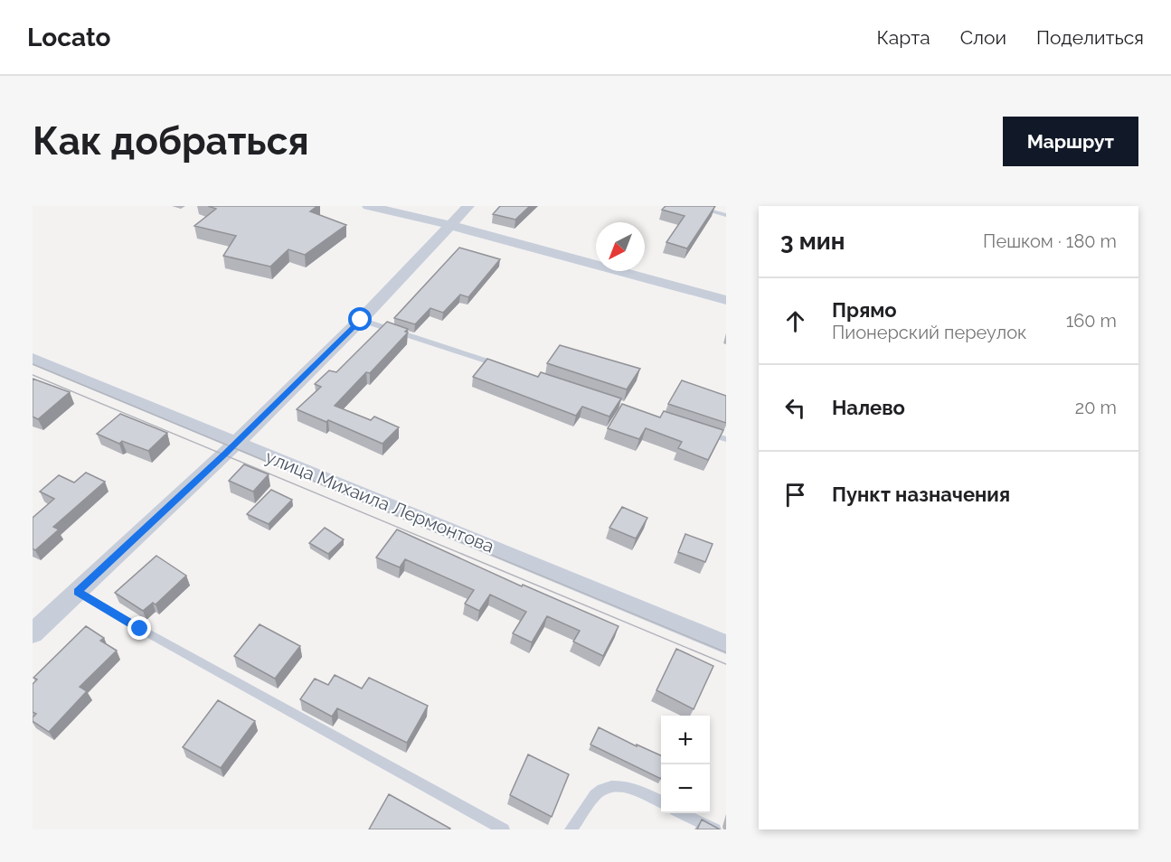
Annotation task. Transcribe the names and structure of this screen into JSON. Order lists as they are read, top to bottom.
{
  "streets": {
    "street": ["улица Михаила Лермонтова"]
  },
  "north": "bottom left",
  "page": {
    "header": "Locato",
    "nav": ["Карта", "Слои", "Поделиться"],
    "buttons": "Маршрут",
    "title": "Как добраться",
    "heading": ["3 мин", "Пешком · 180 m"],
    "list": [
      ["Прямо", "Пионерский переулок", "160 m"],
      ["Налево", "20 m"],
      "Пункт назначения"
    ],
    "map_buttons": ["+", "−"]
  }
}
